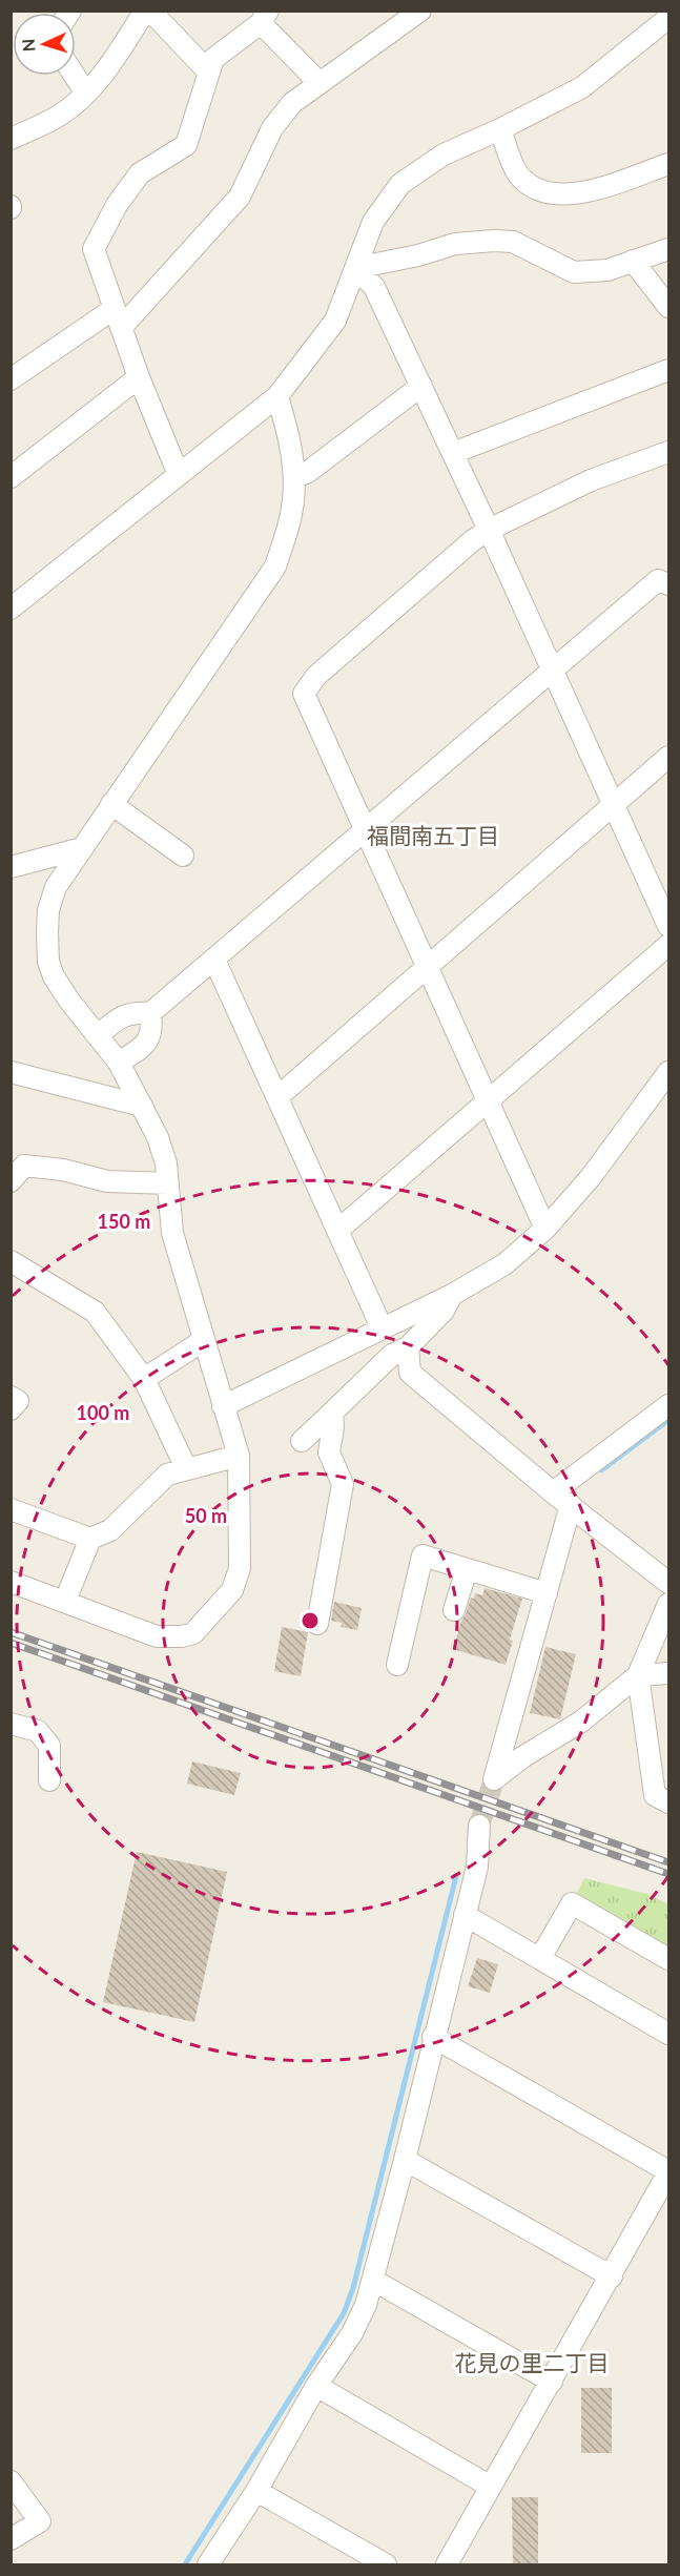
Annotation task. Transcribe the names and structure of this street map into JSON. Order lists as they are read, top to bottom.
{
  "districts": ["福間南五丁目", "花見の里二丁目"],
  "north": "left",
  "rings": ["150 m", "100 m", "50 m"]
}
